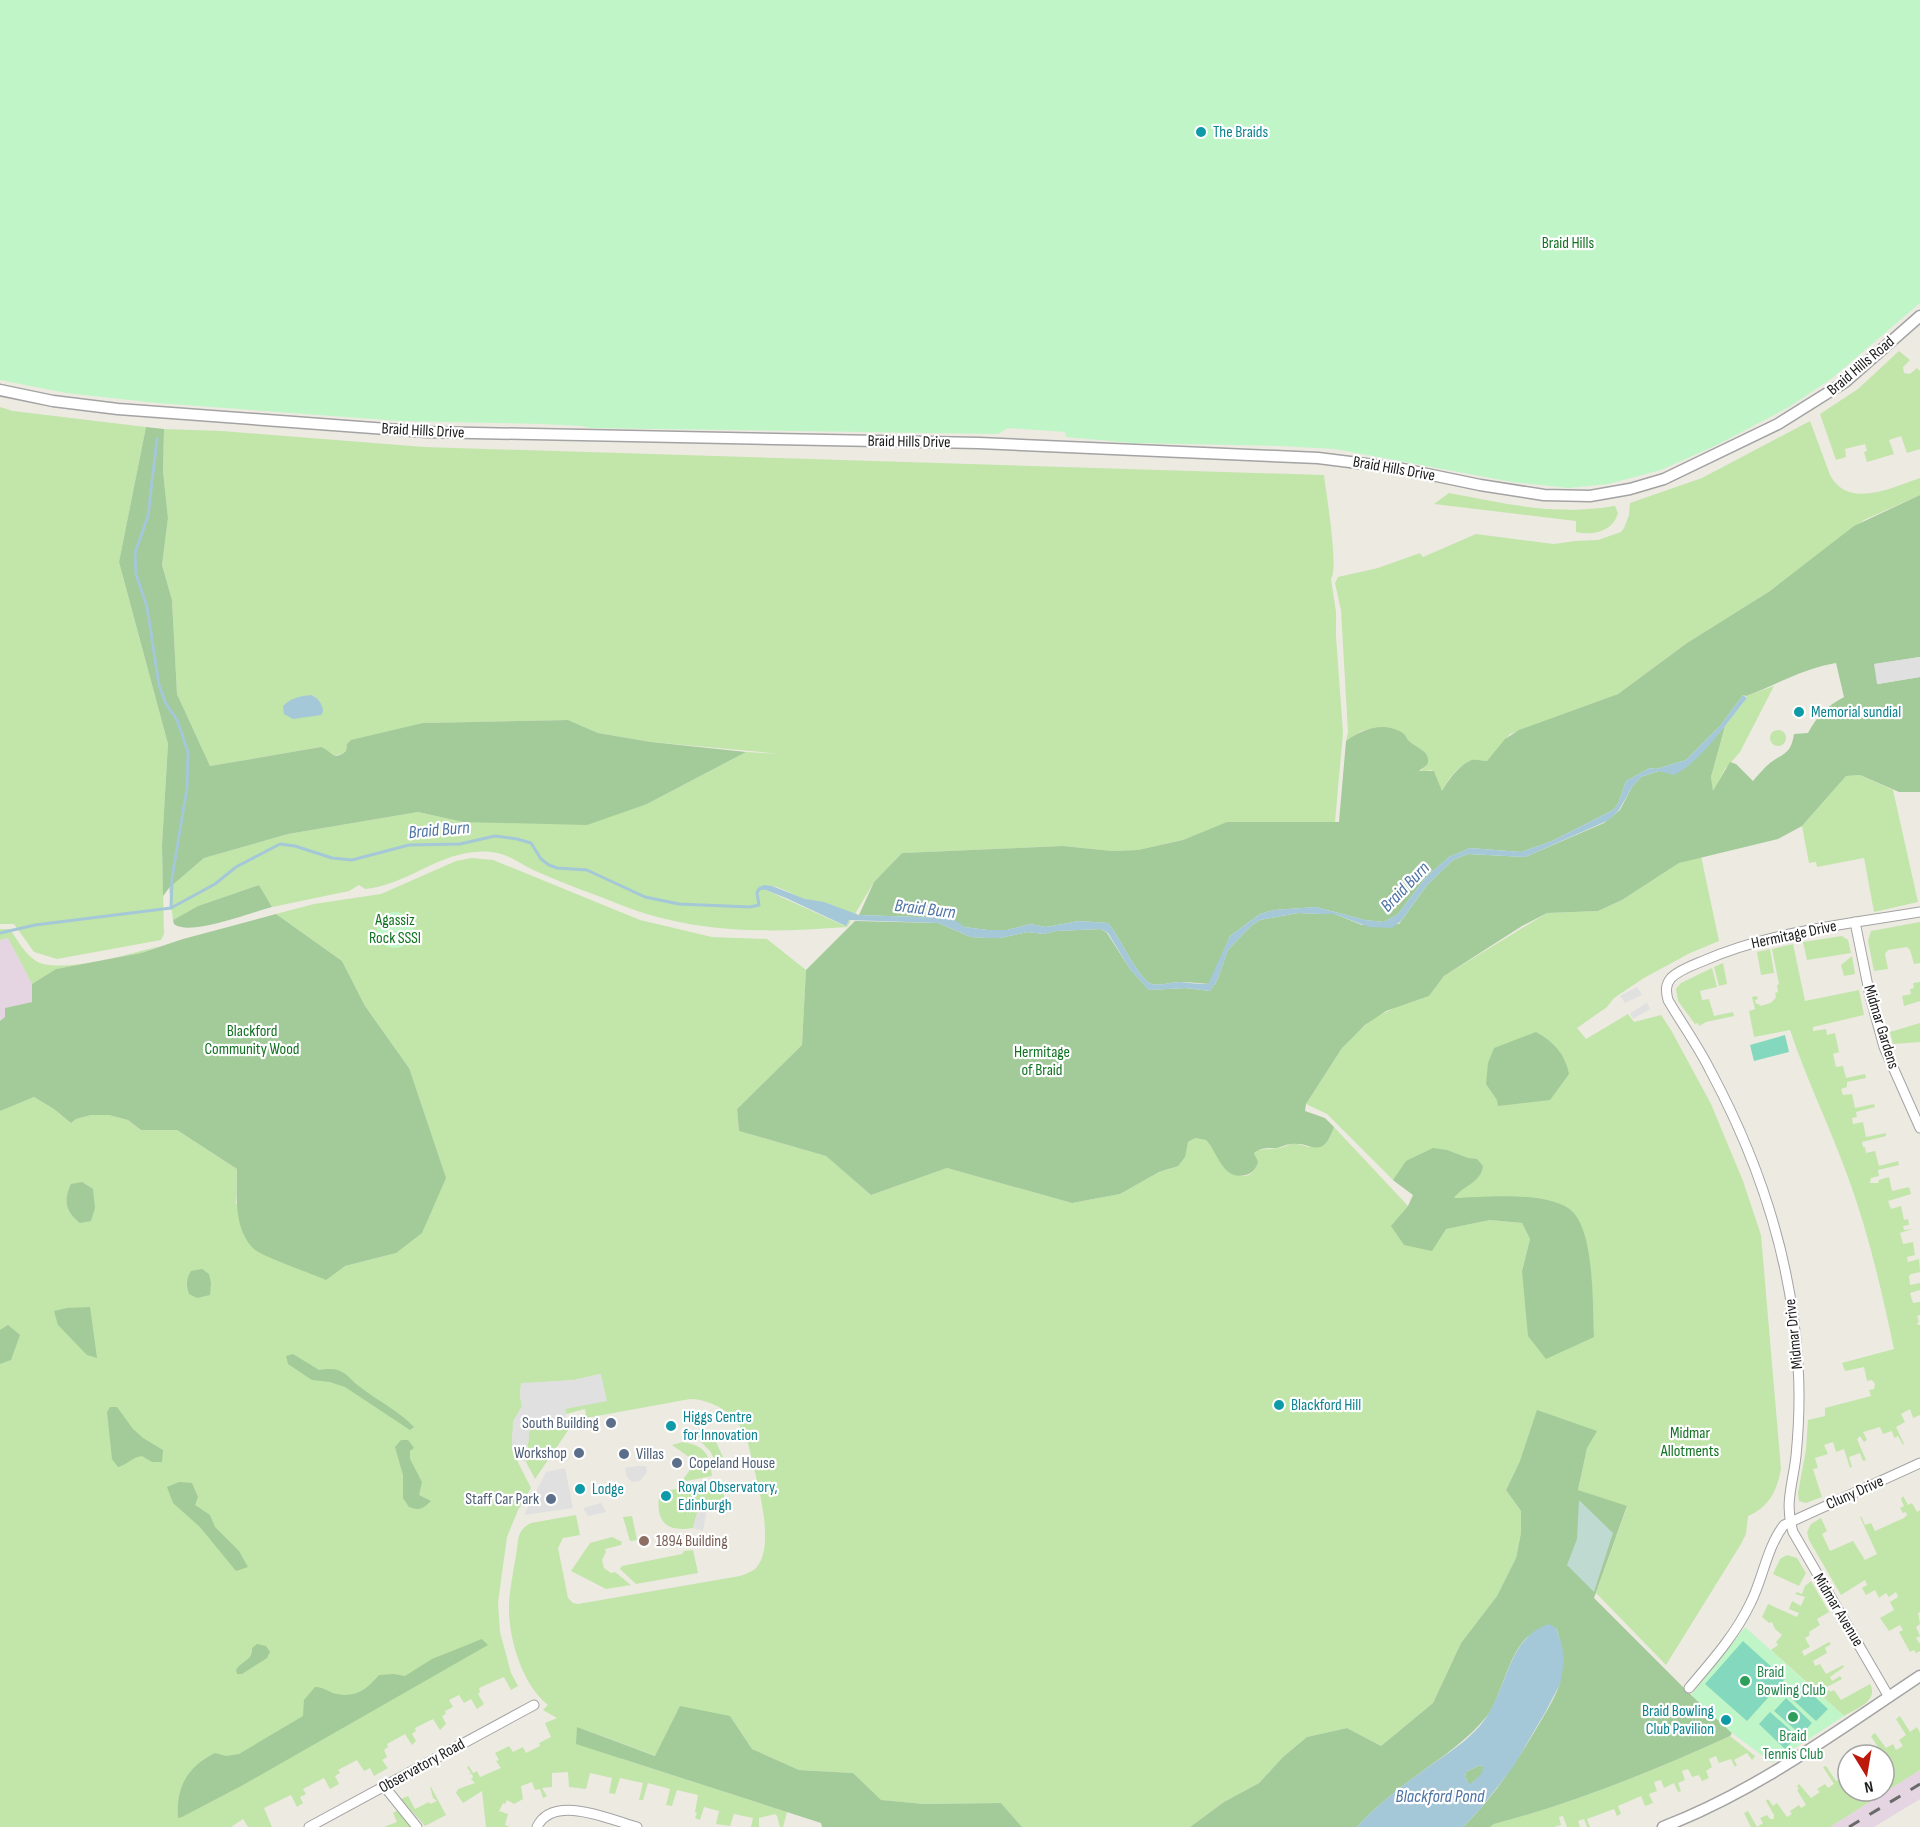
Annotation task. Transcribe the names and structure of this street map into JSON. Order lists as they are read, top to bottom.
{
  "streets": {
    "street": [
      "Braid Hills Road",
      "Braid Hills Drive",
      "Hermitage Drive",
      "Midmar Gardens",
      "Midmar Drive",
      "Cluny Drive",
      "Midmar Avenue",
      "Observatory Road"
    ]
  },
  "crossings": [
    ["Braid Hills Road", "Braid Hills Drive"],
    ["Hermitage Drive", "Midmar Gardens"],
    ["Hermitage Drive", "Midmar Drive"],
    ["Midmar Drive", "Cluny Drive"],
    ["Midmar Drive", "Midmar Avenue"],
    ["Cluny Drive", "Midmar Avenue"]
  ],
  "water": ["Braid Burn", "Blackford Pond"],
  "parks": [
    "Braid Hills",
    "Agassiz Rock SSSI",
    "Blackford Community Wood",
    "Hermitage of Braid",
    "Midmar Allotments"
  ],
  "places": [
    "The Braids",
    "Memorial sundial",
    "Blackford Hill",
    "South Building",
    "Higgs Centre for Innovation",
    "Workshop",
    "Villas",
    "Copeland House",
    "Lodge",
    "Royal Observatory, Edinburgh",
    "Staff Car Park",
    "1894 Building",
    "Braid Bowling Club",
    "Braid Tennis Club",
    "Braid Bowling Club Pavilion"
  ],
  "north": "bottom"
}
